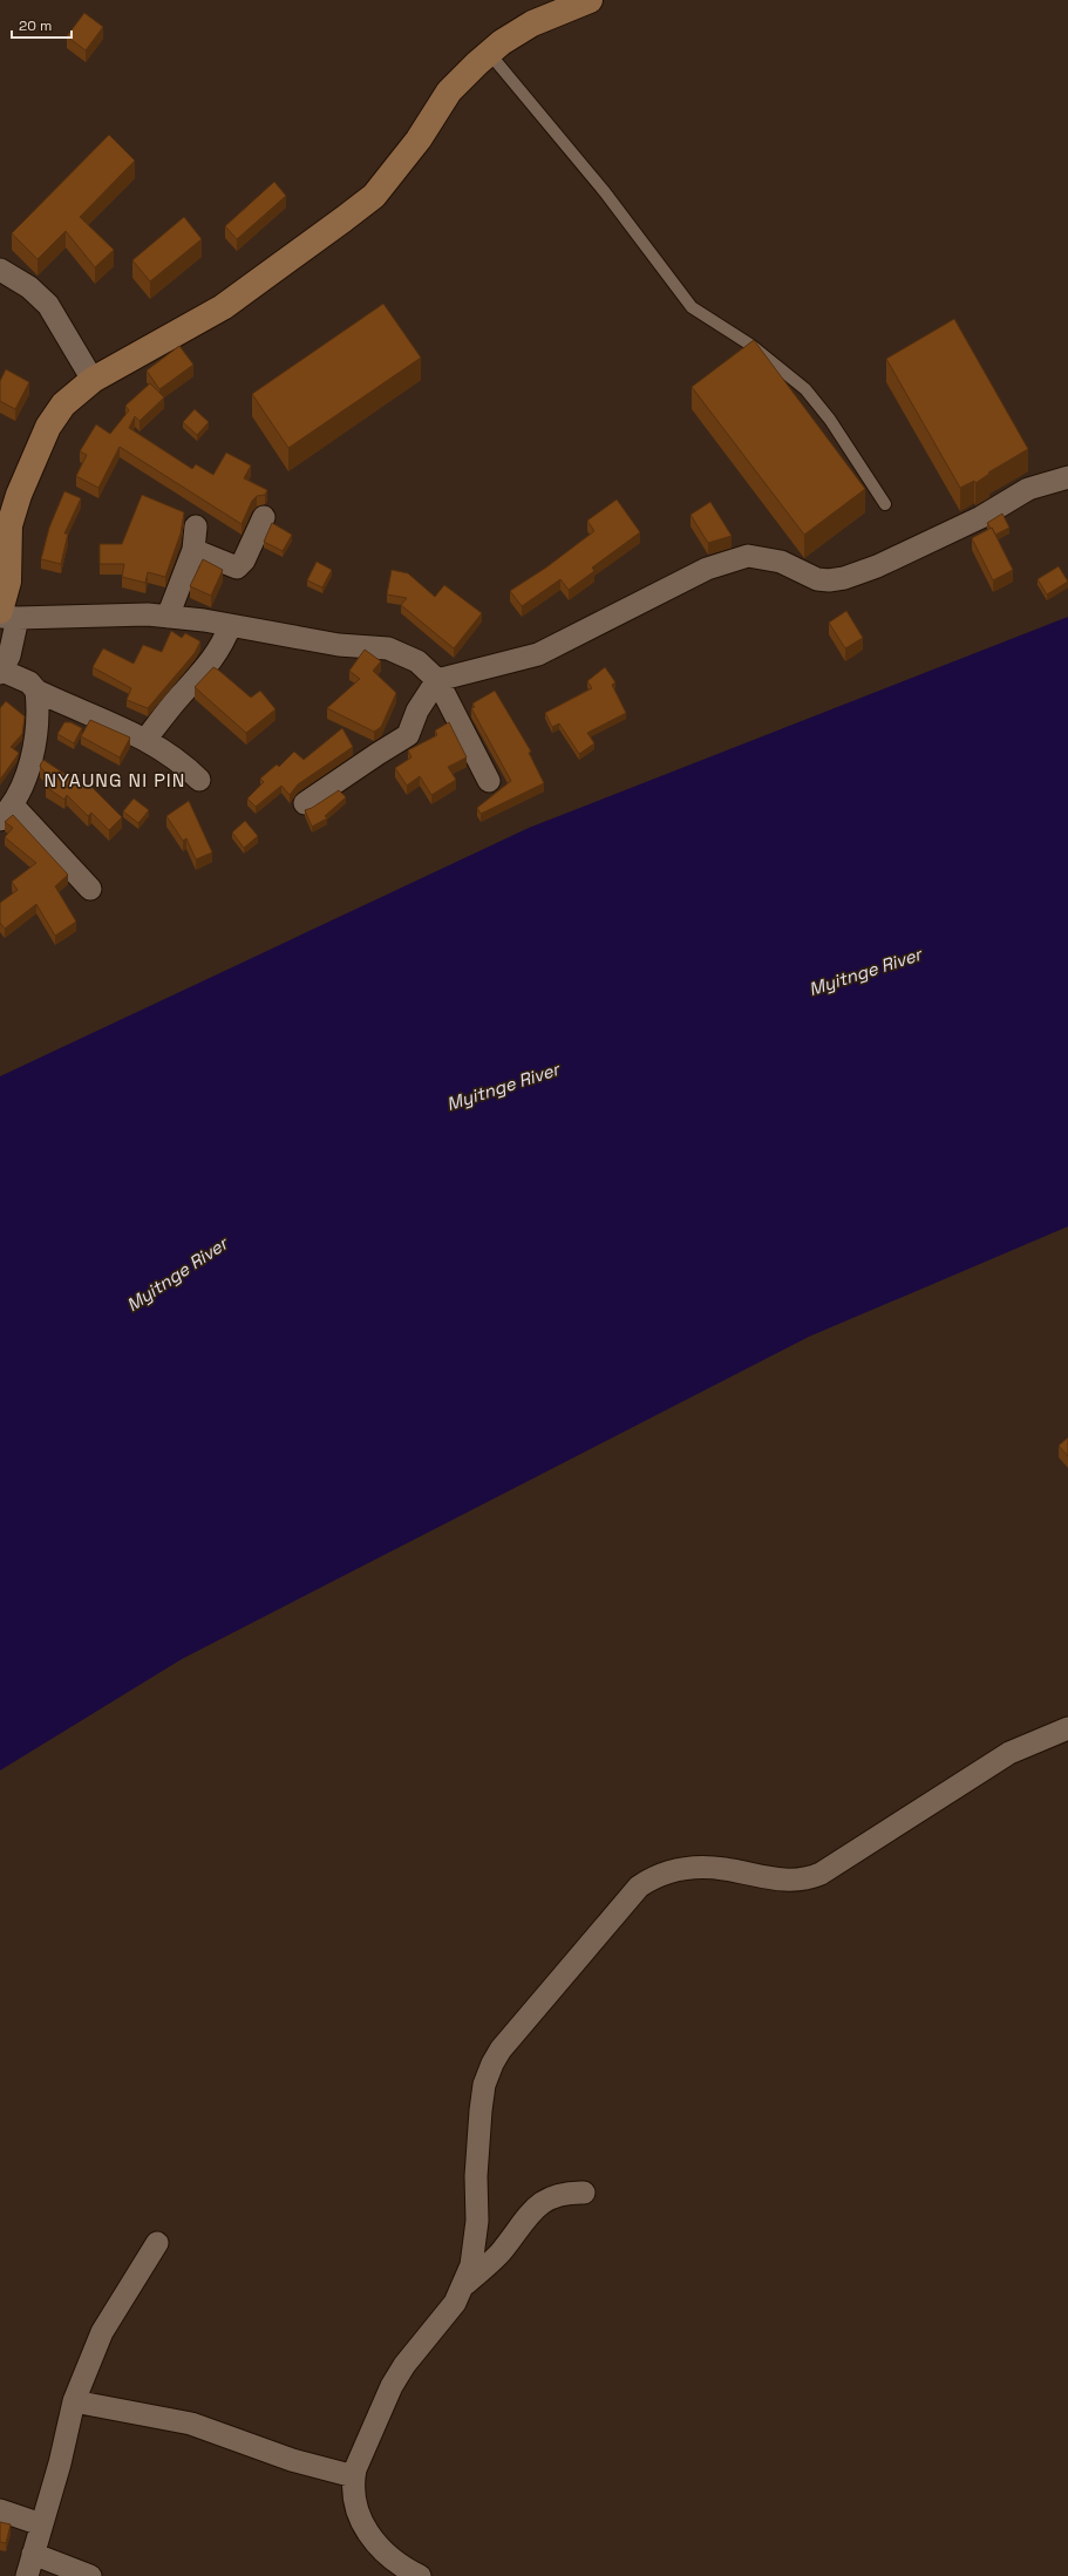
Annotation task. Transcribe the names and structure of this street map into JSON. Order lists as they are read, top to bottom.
{
  "districts": ["NYAUNG NI PIN"],
  "water": ["Myitnge River"],
  "scale_bar": "20 m"
}
